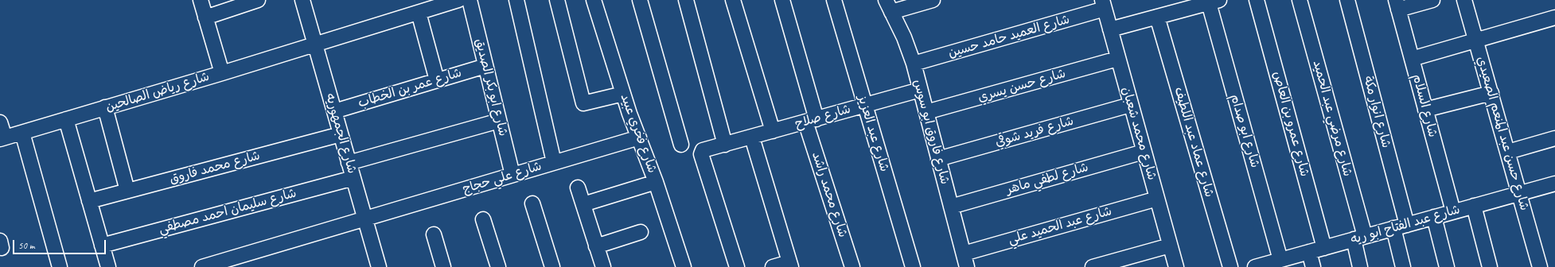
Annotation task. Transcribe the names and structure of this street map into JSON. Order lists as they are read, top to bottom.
{
  "streets": {
    "street": [
      "شارع العميد حامد حسين",
      "شارع حسن يسري",
      "شارع ابو بكر الصديق",
      "شارع عمر بن الخطاب",
      "شارع رياض الصالحين",
      "شارع السلام",
      "شارع انوار مكة",
      "شارع صلاح",
      "شارع مرضي عبد الحميد",
      "شارع عمرو بن العاص",
      "شارع ابو صدام",
      "شارع فاروق ابو سوس",
      "شارع فريد شوقي",
      "شارع الجمهوريه",
      "شارع فخري عبيد",
      "شارع عبد العزيز",
      "شارع محمد شعبان",
      "شارع حسن عبد المنعم الصعيدي",
      "شارع عماد عبد اللطيف",
      "شارع محمد فاروق",
      "شارع علي حجاج",
      "شارع لطفي ماهر",
      "شارع محمد راشد",
      "شارع سليمان احمد مصطفي",
      "شارع عبد الفتاح ابو ريه",
      "شارع عبد الحميد علي"
    ]
  },
  "crossings": [
    ["شارع العميد حامد حسين", "شارع فاروق ابو سوس"],
    ["شارع العميد حامد حسين", "شارع محمد شعبان"],
    ["شارع حسن يسري", "شارع فاروق ابو سوس"],
    ["شارع حسن يسري", "شارع محمد شعبان"],
    ["شارع ابو بكر الصديق", "شارع عمر بن الخطاب"],
    ["شارع ابو بكر الصديق", "شارع علي حجاج"],
    ["شارع عمر بن الخطاب", "شارع الجمهوريه"],
    ["شارع رياض الصالحين", "شارع الجمهوريه"],
    ["شارع السلام", "شارع عبد الفتاح ابو ريه"],
    ["شارع انوار مكة", "شارع عبد الفتاح ابو ريه"],
    ["شارع صلاح", "شارع فاروق ابو سوس"],
    ["شارع صلاح", "شارع عبد العزيز"],
    ["شارع صلاح", "شارع محمد راشد"],
    ["شارع مرضي عبد الحميد", "شارع عبد الفتاح ابو ريه"],
    ["شارع عمرو بن العاص", "شارع عبد الفتاح ابو ريه"],
    ["شارع ابو صدام", "شارع عبد الفتاح ابو ريه"],
    ["شارع فاروق ابو سوس", "شارع فريد شوقي"],
    ["شارع فاروق ابو سوس", "شارع لطفي ماهر"],
    ["شارع فاروق ابو سوس", "شارع عبد الحميد علي"],
    ["شارع فريد شوقي", "شارع محمد شعبان"],
    ["شارع الجمهوريه", "شارع محمد فاروق"],
    ["شارع الجمهوريه", "شارع علي حجاج"],
    ["شارع الجمهوريه", "شارع سليمان احمد مصطفي"],
    ["شارع فخري عبيد", "شارع علي حجاج"],
    ["شارع محمد شعبان", "شارع لطفي ماهر"],
    ["شارع محمد شعبان", "شارع عبد الحميد علي"],
    ["شارع حسن عبد المنعم الصعيدي", "شارع عبد الفتاح ابو ريه"]
  ],
  "scale_bar": "50 m"
}
